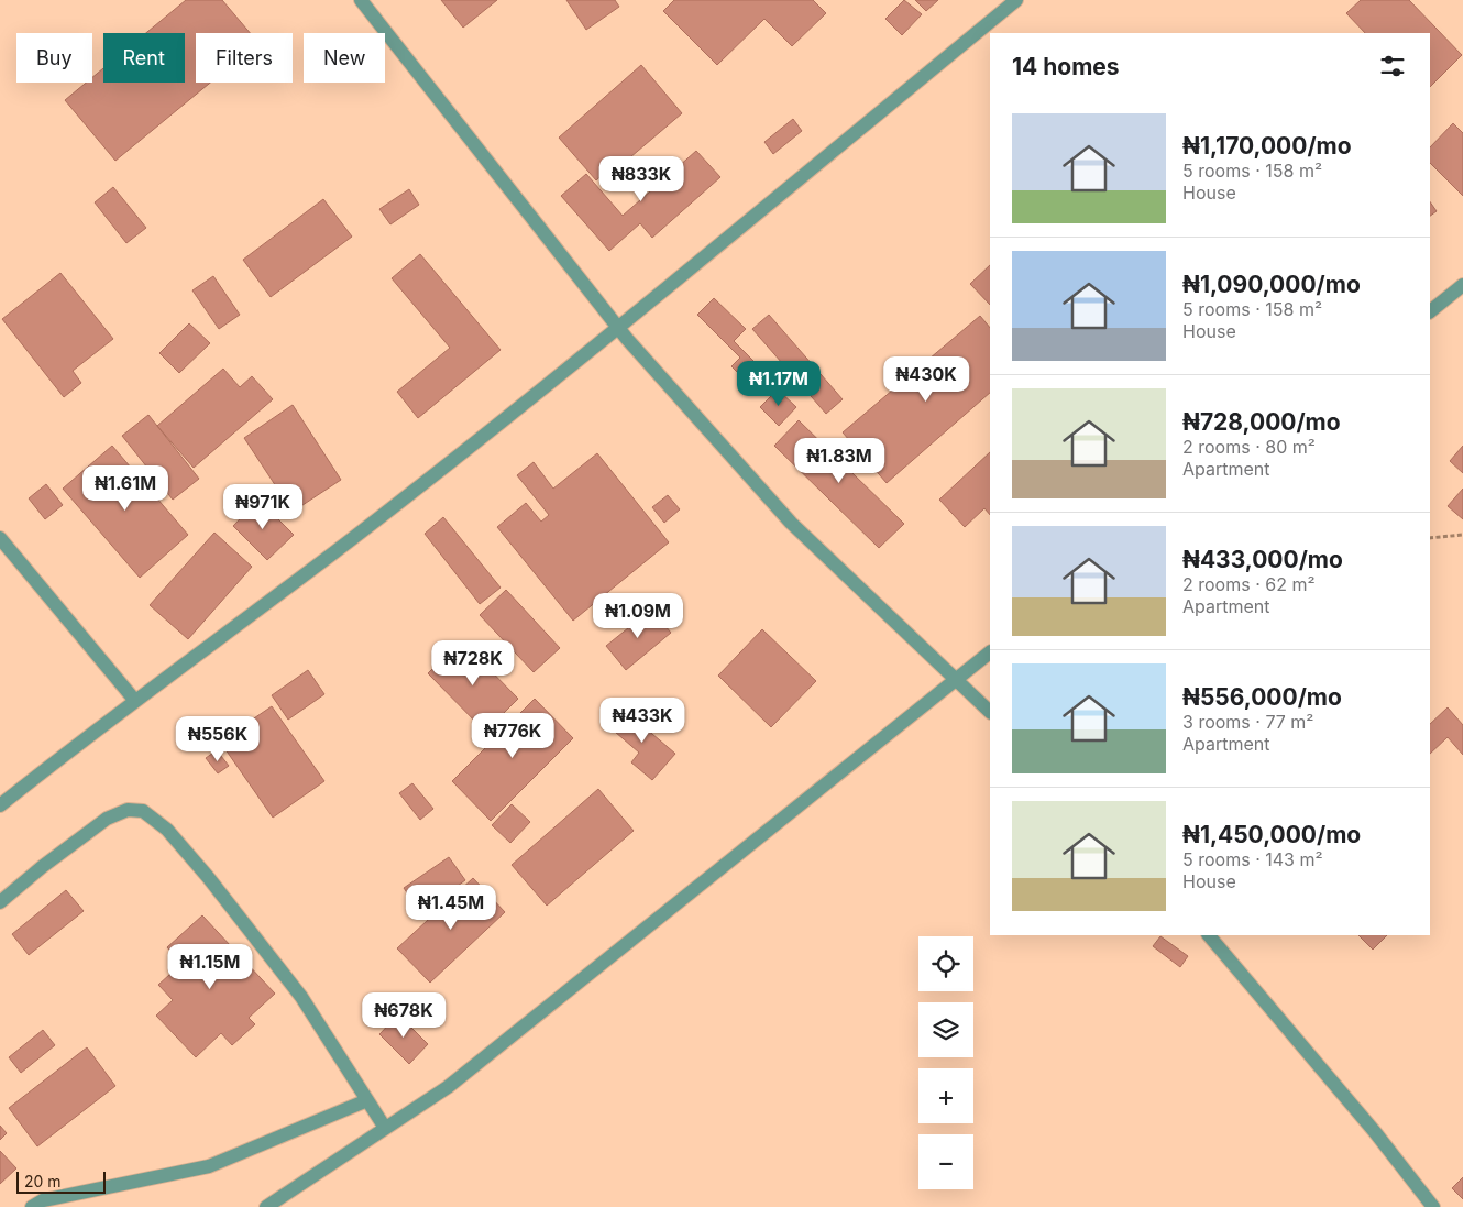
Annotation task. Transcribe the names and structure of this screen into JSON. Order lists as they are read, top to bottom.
{
  "scale_bar": "20 m",
  "page": {
    "chip": [
      "Buy",
      "Rent",
      "Filters",
      "New"
    ],
    "heading": "14 homes",
    "list": [
      {
        "name": "₦1,170,000/mo",
        "note": "5 rooms · 158 m² · House"
      },
      {
        "name": "₦1,090,000/mo",
        "note": "5 rooms · 158 m² · House"
      },
      {
        "name": "₦728,000/mo",
        "note": "2 rooms · 80 m² · Apartment"
      },
      {
        "name": "₦433,000/mo",
        "note": "2 rooms · 62 m² · Apartment"
      },
      {
        "name": "₦556,000/mo",
        "note": "3 rooms · 77 m² · Apartment"
      },
      {
        "name": "₦1,450,000/mo",
        "note": "5 rooms · 143 m² · House"
      }
    ],
    "price": [
      "₦833K",
      "₦430K",
      "₦1.17M",
      "₦1.83M",
      "₦1.61M",
      "₦971K",
      "₦1.09M",
      "₦728K",
      "₦433K",
      "₦776K",
      "₦556K",
      "₦1.45M",
      "₦1.15M",
      "₦678K"
    ],
    "map_buttons": ["+", "−"],
    "scale": "20 m"
  }
}
